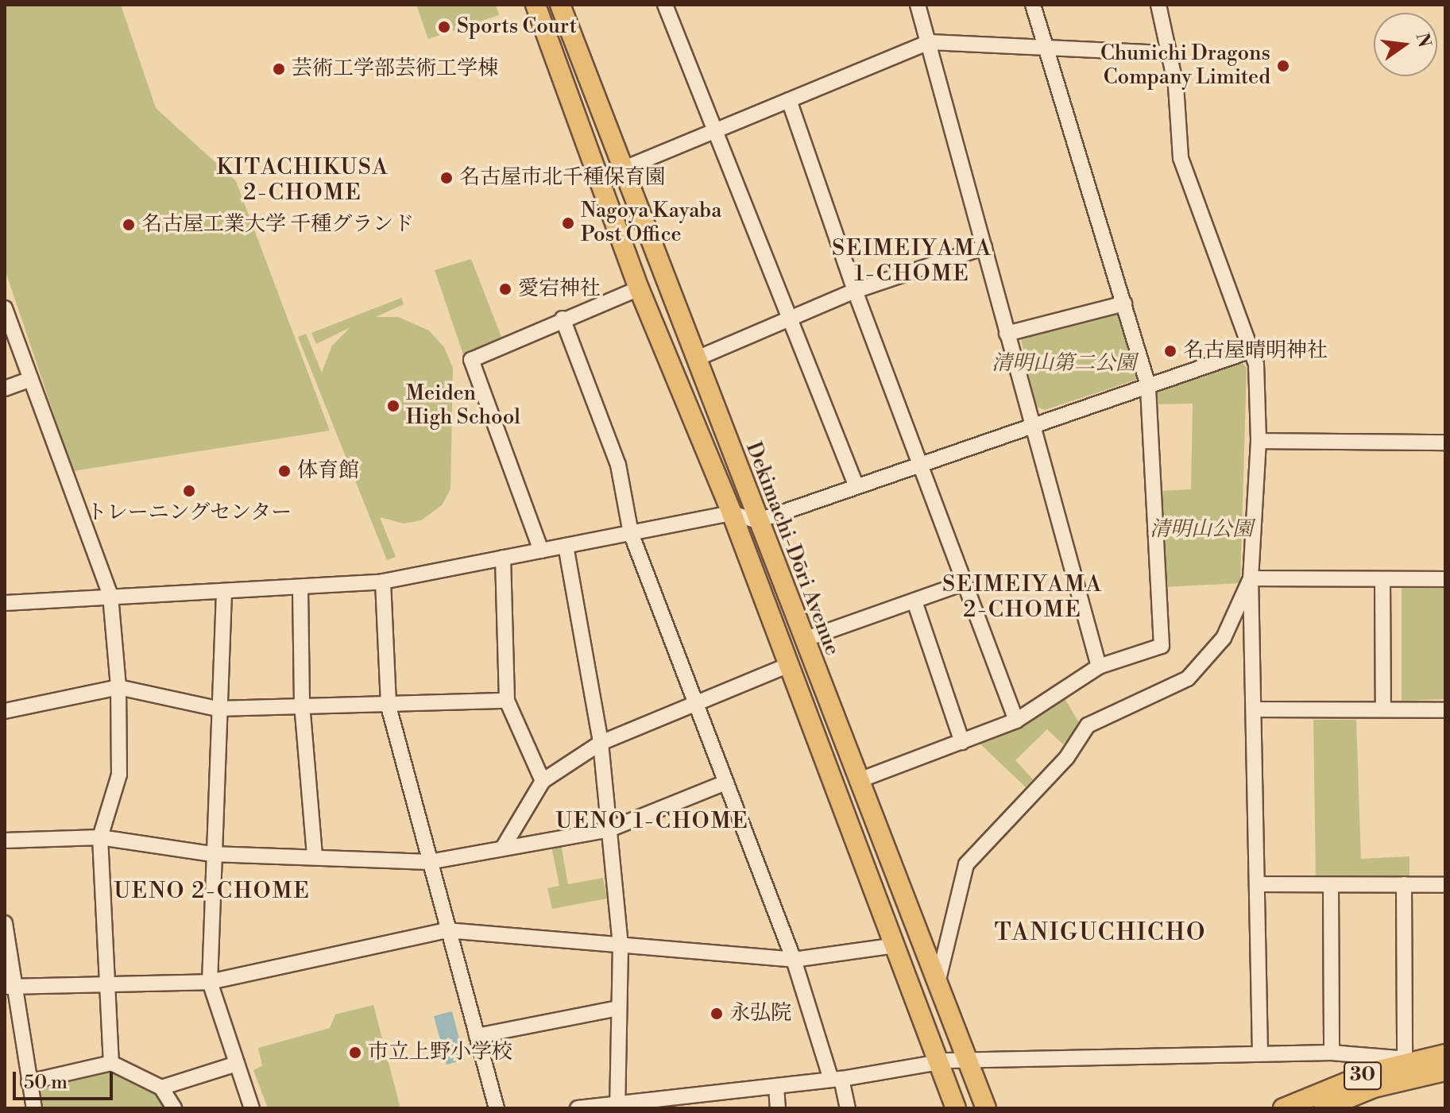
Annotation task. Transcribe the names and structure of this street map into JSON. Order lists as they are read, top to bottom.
{
  "streets": {
    "main road": ["Dekimachi-Dōri Avenue", "30"]
  },
  "districts": [
    "KITACHIKUSA 2-CHOME",
    "SEIMEIYAMA 1-CHOME",
    "SEIMEIYAMA 2-CHOME",
    "UENO 1-CHOME",
    "UENO 2-CHOME",
    "TANIGUCHICHO"
  ],
  "parks": ["清明山第二公園", "清明山公園"],
  "places": [
    "Sports Court",
    "Chunichi Dragons Company Limited",
    "芸術工学部芸術工学棟",
    "名古屋市北千種保育園",
    "Nagoya Kayaba Post Office",
    "名古屋工業大学 千種グランド",
    "愛宕神社",
    "名古屋晴明神社",
    "Meiden High School",
    "体育館",
    "トレーニングセンター",
    "永弘院",
    "市立上野小学校"
  ],
  "scale_bar": "50 m",
  "north": "right"
}
